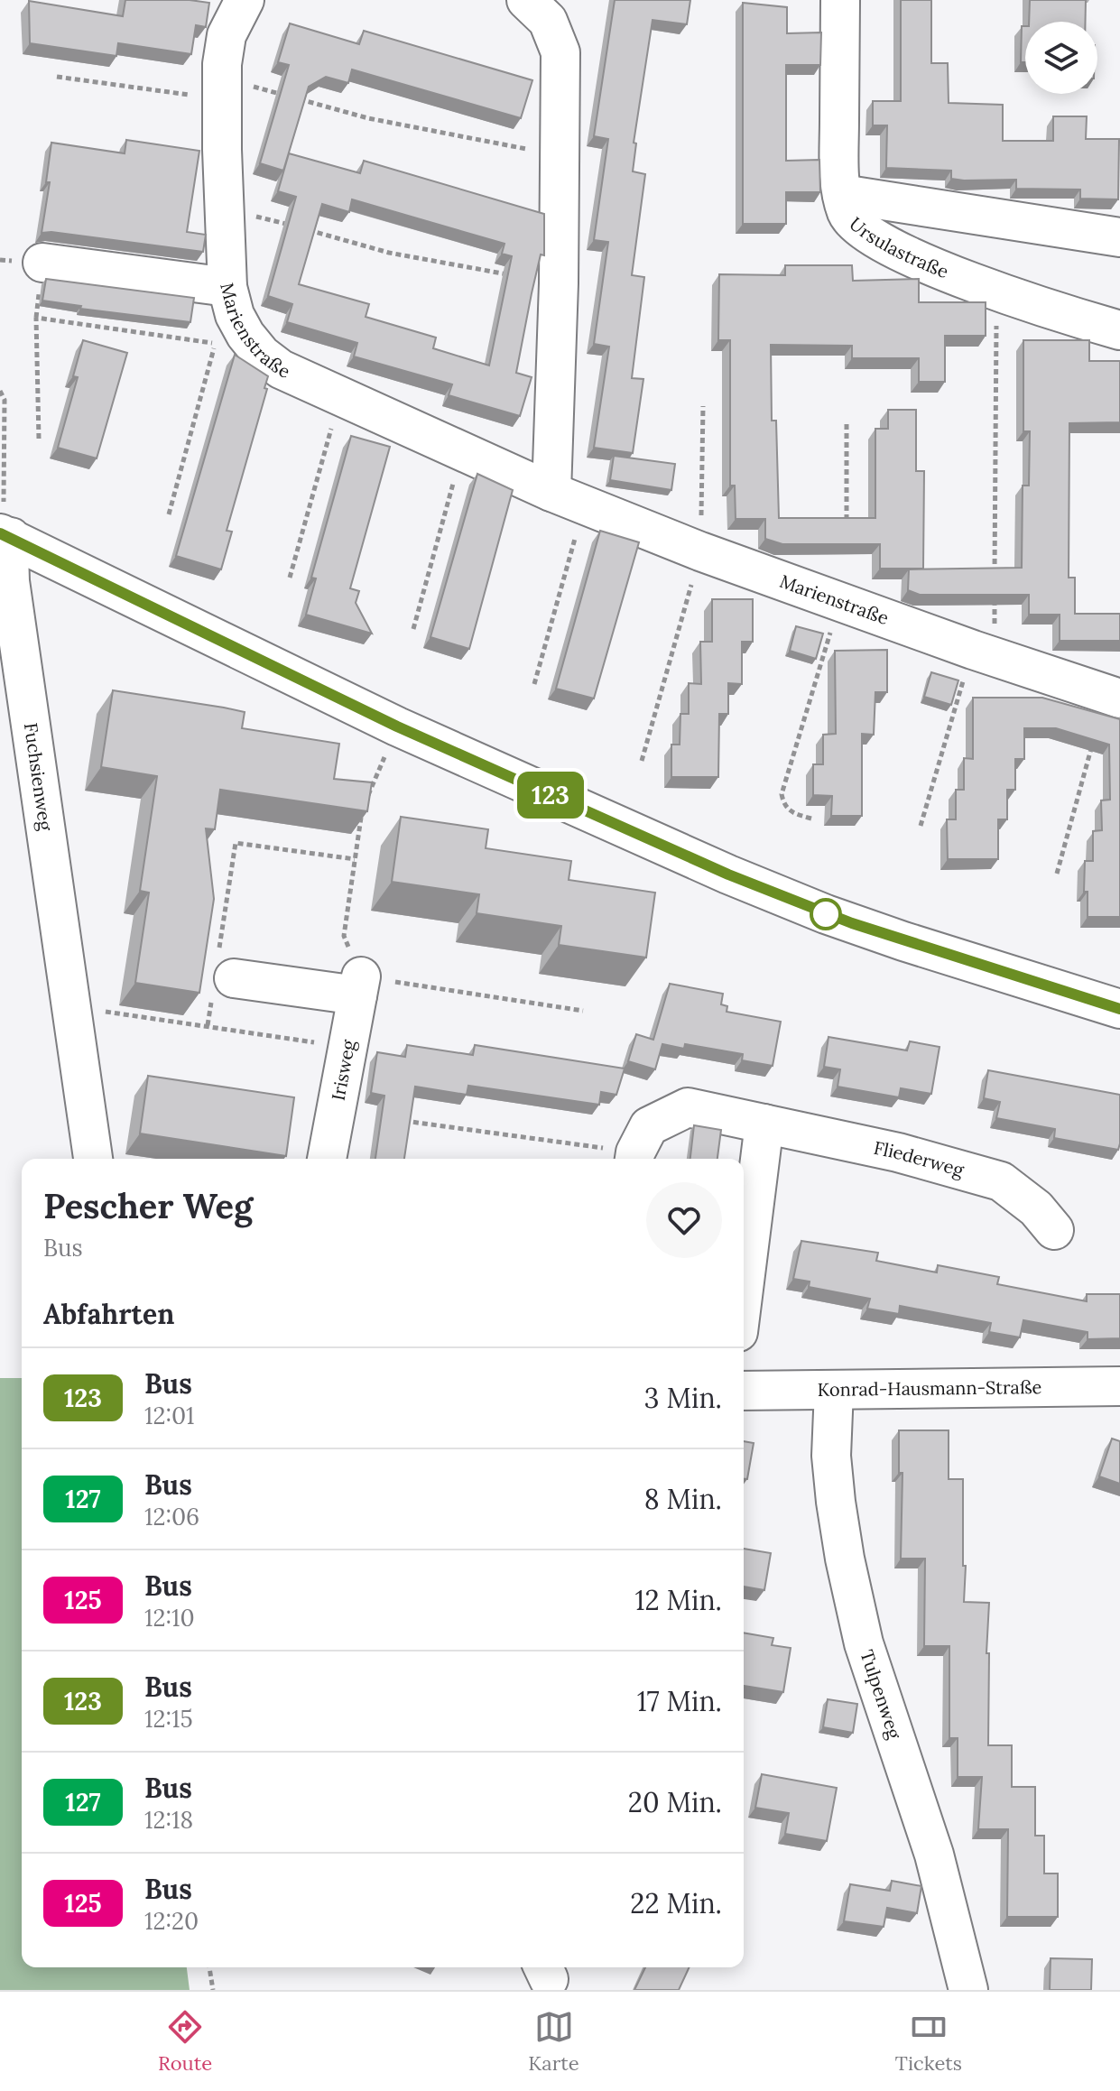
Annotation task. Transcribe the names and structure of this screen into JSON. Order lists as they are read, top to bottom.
{
  "streets": {
    "street": [
      "Ursulastraße",
      "Marienstraße",
      "Fuchsienweg",
      "Irisweg",
      "Fliederweg",
      "Konrad-Hausmann-Straße",
      "Tulpenweg"
    ]
  },
  "crossings": [
    ["Konrad-Hausmann-Straße", "Tulpenweg"]
  ],
  "lines": ["bus line 123"],
  "page": {
    "on_map": "123",
    "heading": [
      ["Pescher Weg", "Bus"],
      "Abfahrten"
    ],
    "list": [
      {
        "mark": "123",
        "name": "Bus",
        "note": "12:01",
        "value": "3 Min."
      },
      {
        "mark": "127",
        "name": "Bus",
        "note": "12:06",
        "value": "8 Min."
      },
      {
        "mark": "125",
        "name": "Bus",
        "note": "12:10",
        "value": "12 Min."
      },
      {
        "mark": "123",
        "name": "Bus",
        "note": "12:15",
        "value": "17 Min."
      },
      {
        "mark": "127",
        "name": "Bus",
        "note": "12:18",
        "value": "20 Min."
      },
      {
        "mark": "125",
        "name": "Bus",
        "note": "12:20",
        "value": "22 Min."
      }
    ],
    "tabs": ["Route", "Karte", "Tickets"]
  }
}
